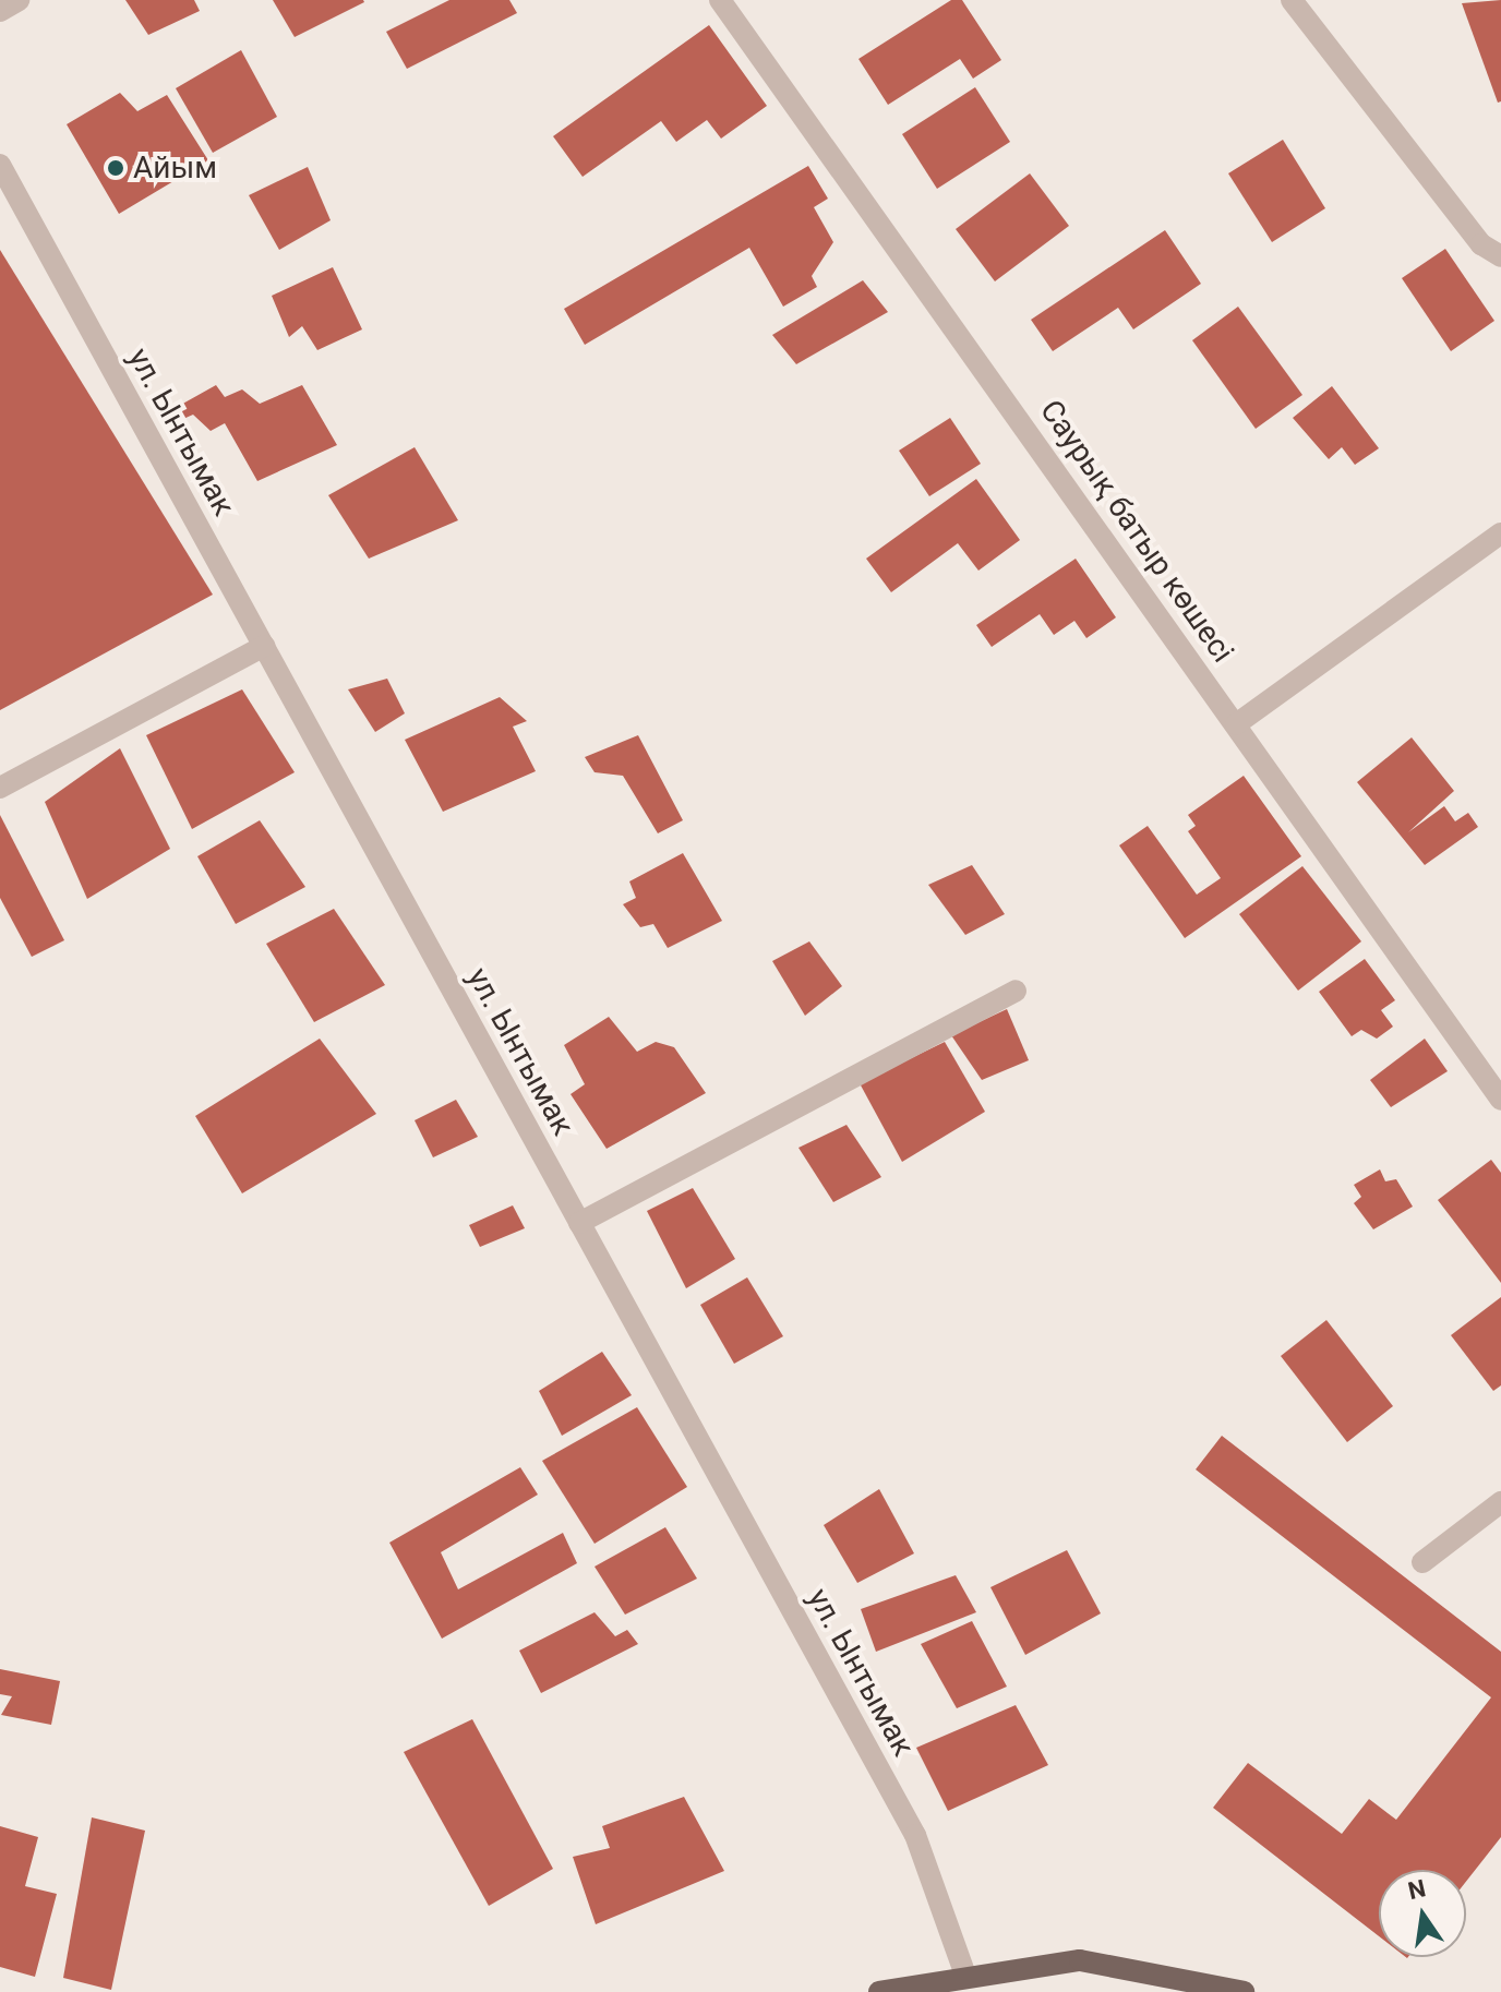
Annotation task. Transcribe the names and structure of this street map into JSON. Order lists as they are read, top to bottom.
{
  "streets": {
    "street": ["ул. Ынтымак", "Саурық батыр көшесі"]
  },
  "places": ["Айым"],
  "north": "top"
}
